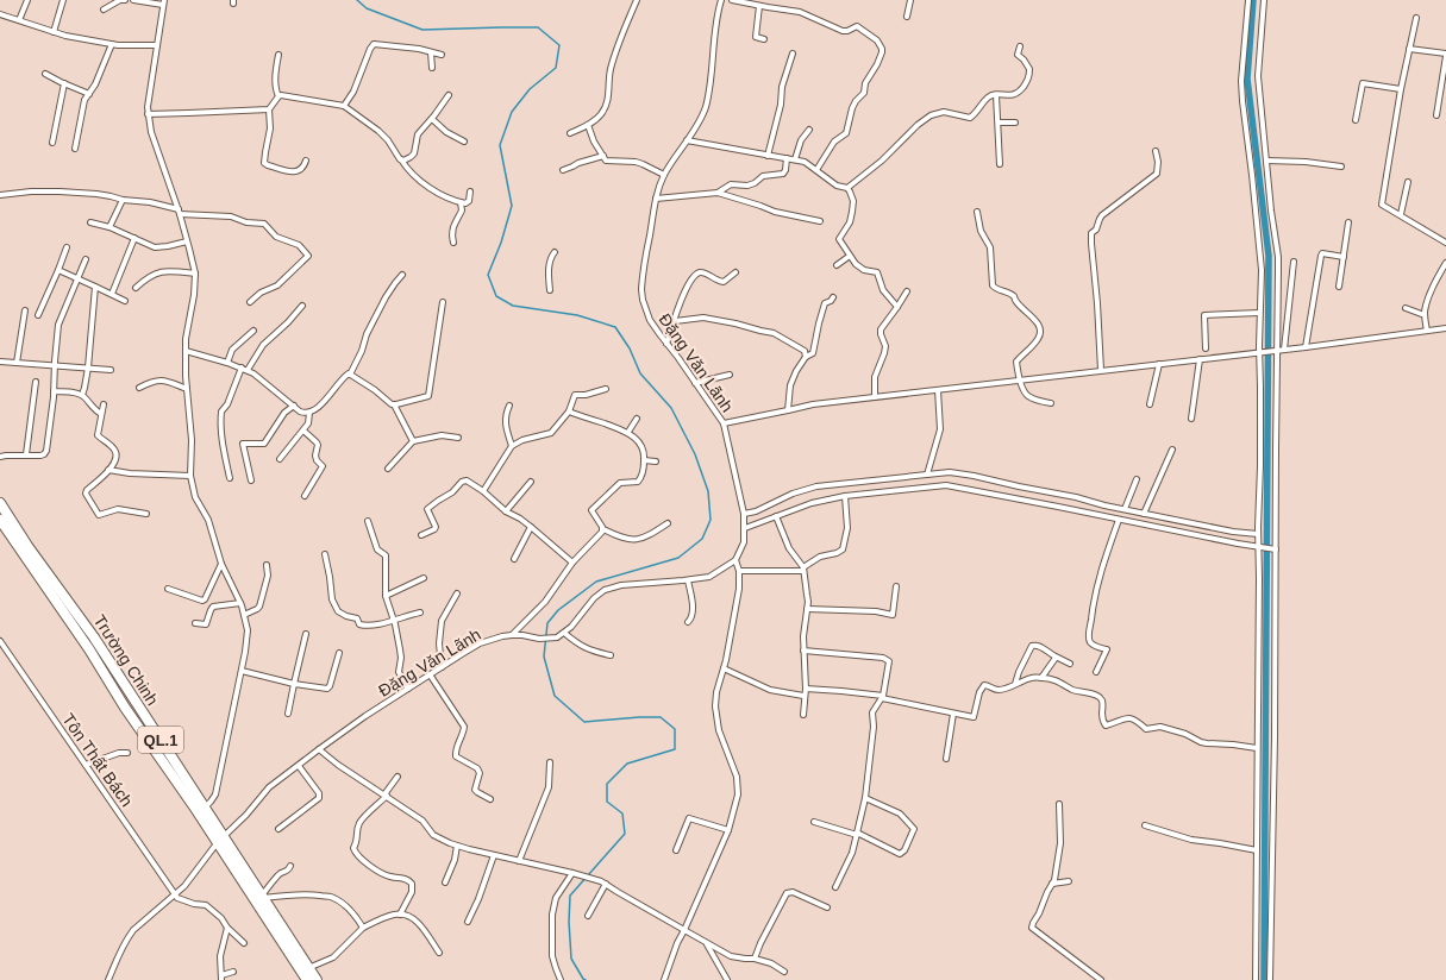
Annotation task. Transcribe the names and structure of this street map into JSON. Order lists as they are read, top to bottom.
{
  "streets": {
    "highway": ["Trường Chinh", "QL.1"],
    "street": ["Đặng Văn Lãnh", "Tôn Thất Bách"]
  },
  "crossings": [
    ["Đặng Văn Lãnh", "Trường Chinh"],
    ["Đặng Văn Lãnh", "Tôn Thất Bách"]
  ]
}
